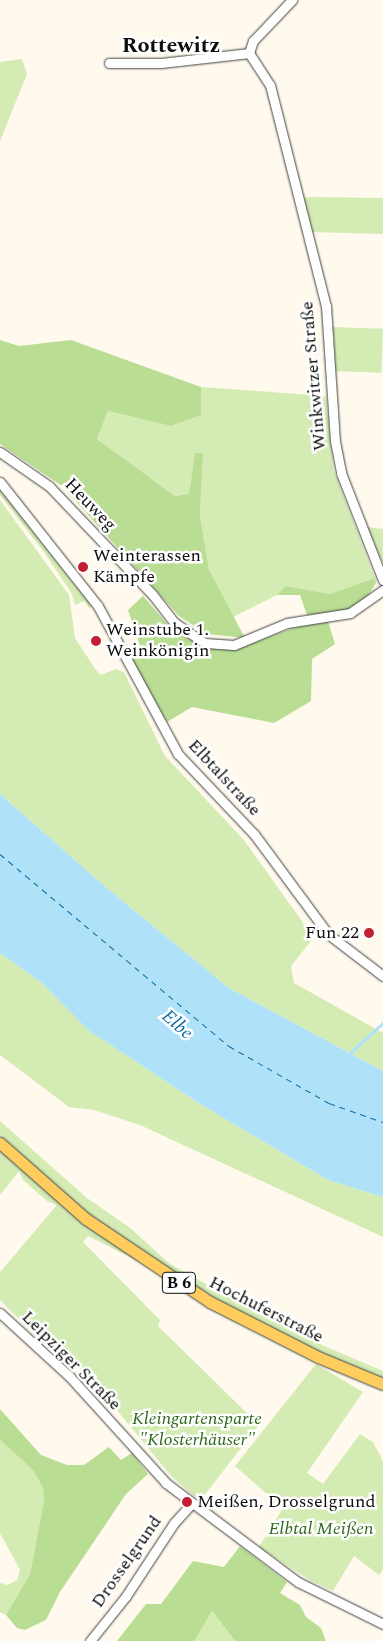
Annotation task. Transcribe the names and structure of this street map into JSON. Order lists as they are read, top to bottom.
{
  "streets": {
    "main road": ["B 6", "Hochuferstraße"],
    "street": [
      "Winkwitzer Straße",
      "Heuweg",
      "Elbtalstraße",
      "Leipziger Straße",
      "Drosselgrund"
    ]
  },
  "crossings": [
    ["Leipziger Straße", "Drosselgrund"]
  ],
  "districts": ["Rottewitz"],
  "water": ["Elbe"],
  "parks": ["Kleingartensparte \"Klosterhäuser\"", "Elbtal Meißen"],
  "places": [
    "Weinterassen Kämpfe",
    "Weinstube 1. Weinkönigin",
    "Fun 22",
    "Meißen, Drosselgrund"
  ]
}
